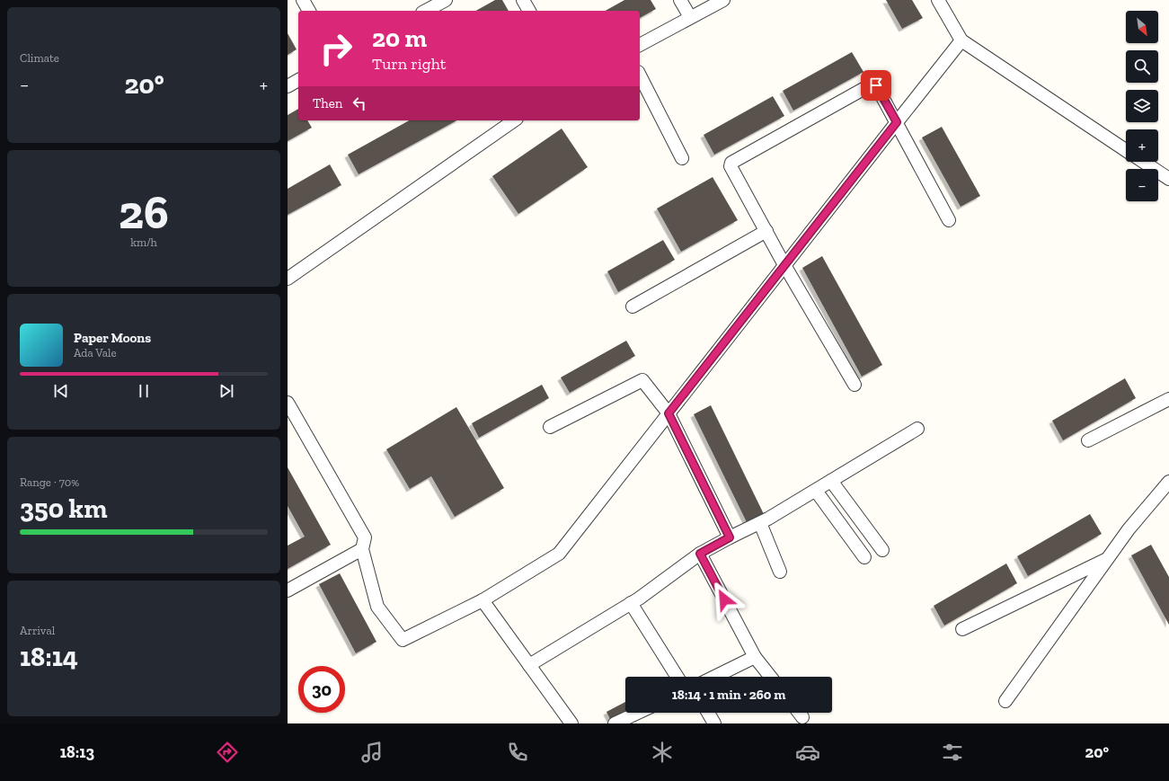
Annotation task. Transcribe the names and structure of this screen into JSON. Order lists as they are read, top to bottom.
{
  "north": "bottom right",
  "page": {
    "tile": [
      "Climate",
      ["26", "km/h"],
      ["Range · 70%", "350 km"],
      ["Arrival", "18:14"]
    ],
    "map_buttons": ["+", "−"],
    "turn": ["20 m", "Turn right"],
    "heat": ["−", "20°", "+"],
    "then": "Then",
    "song": ["Paper Moons", "Ada Vale"],
    "limit": "30",
    "trip": "18:14 · 1 min · 260 m",
    "tabs": ["18:13", "20°"]
  }
}
